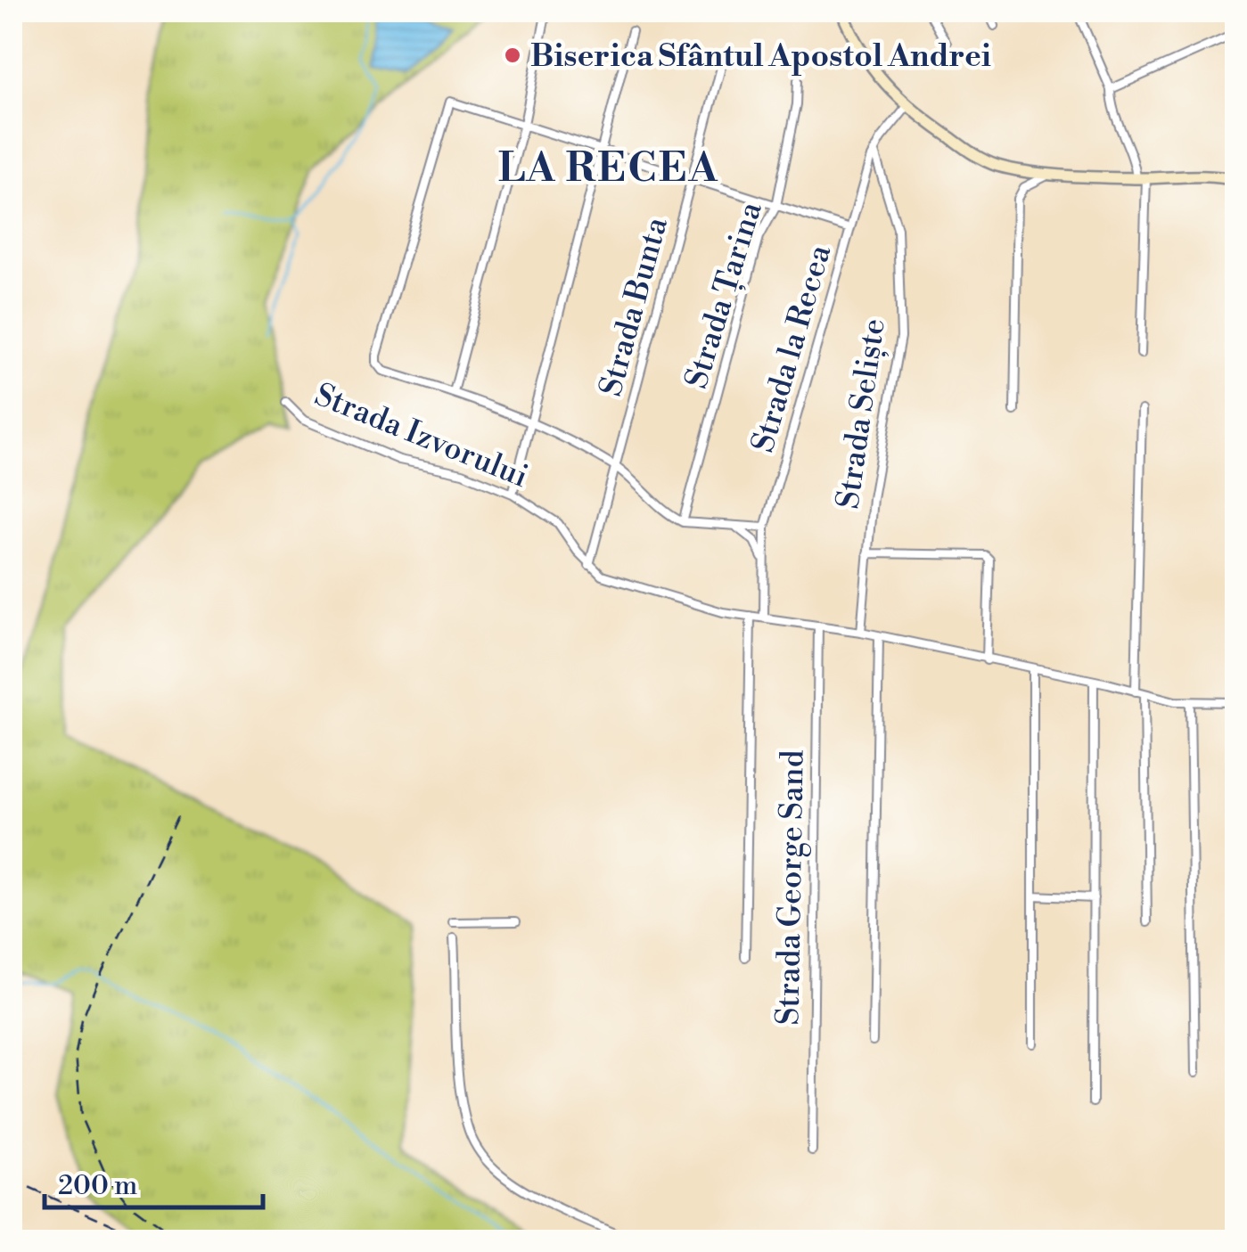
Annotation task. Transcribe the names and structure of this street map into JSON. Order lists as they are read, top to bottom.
{
  "streets": {
    "street": [
      "Strada Țarina",
      "Strada Bunta",
      "Strada la Recea",
      "Strada Seliște",
      "Strada Izvorului",
      "Strada George Sand"
    ]
  },
  "crossings": [
    ["Strada Bunta", "Strada Izvorului"],
    ["Strada la Recea", "Strada Seliște"],
    ["Strada la Recea", "Strada Izvorului"],
    ["Strada Seliște", "Strada Izvorului"],
    ["Strada Izvorului", "Strada George Sand"]
  ],
  "districts": ["LA RECEA"],
  "places": ["Biserica Sfântul Apostol Andrei"],
  "scale_bar": "200 m"
}
